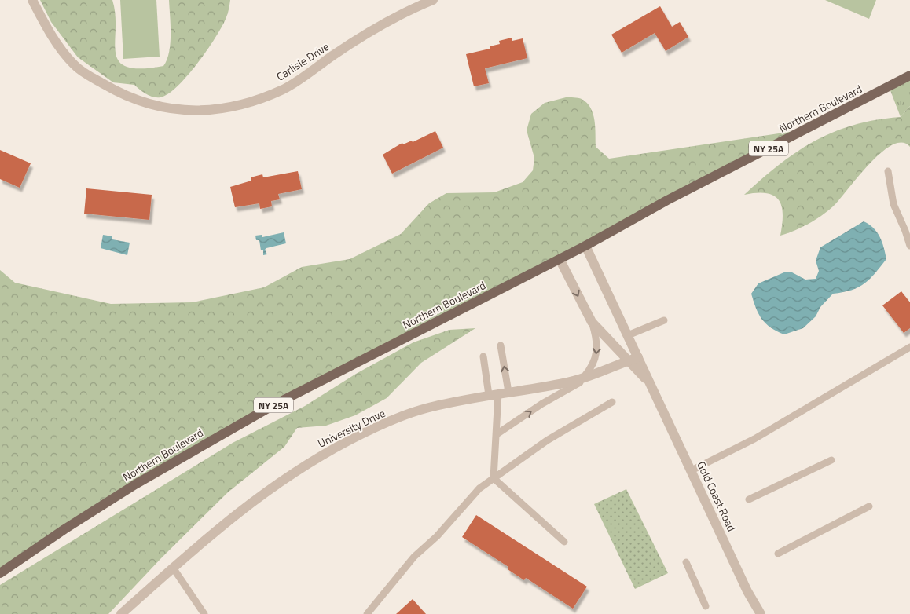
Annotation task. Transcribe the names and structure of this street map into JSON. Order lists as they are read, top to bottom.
{
  "streets": {
    "main road": ["Northern Boulevard", "NY 25A"],
    "street": ["Carlisle Drive", "University Drive", "Gold Coast Road"]
  },
  "crossings": [
    ["Northern Boulevard", "Gold Coast Road"],
    ["University Drive", "Gold Coast Road"]
  ]
}
